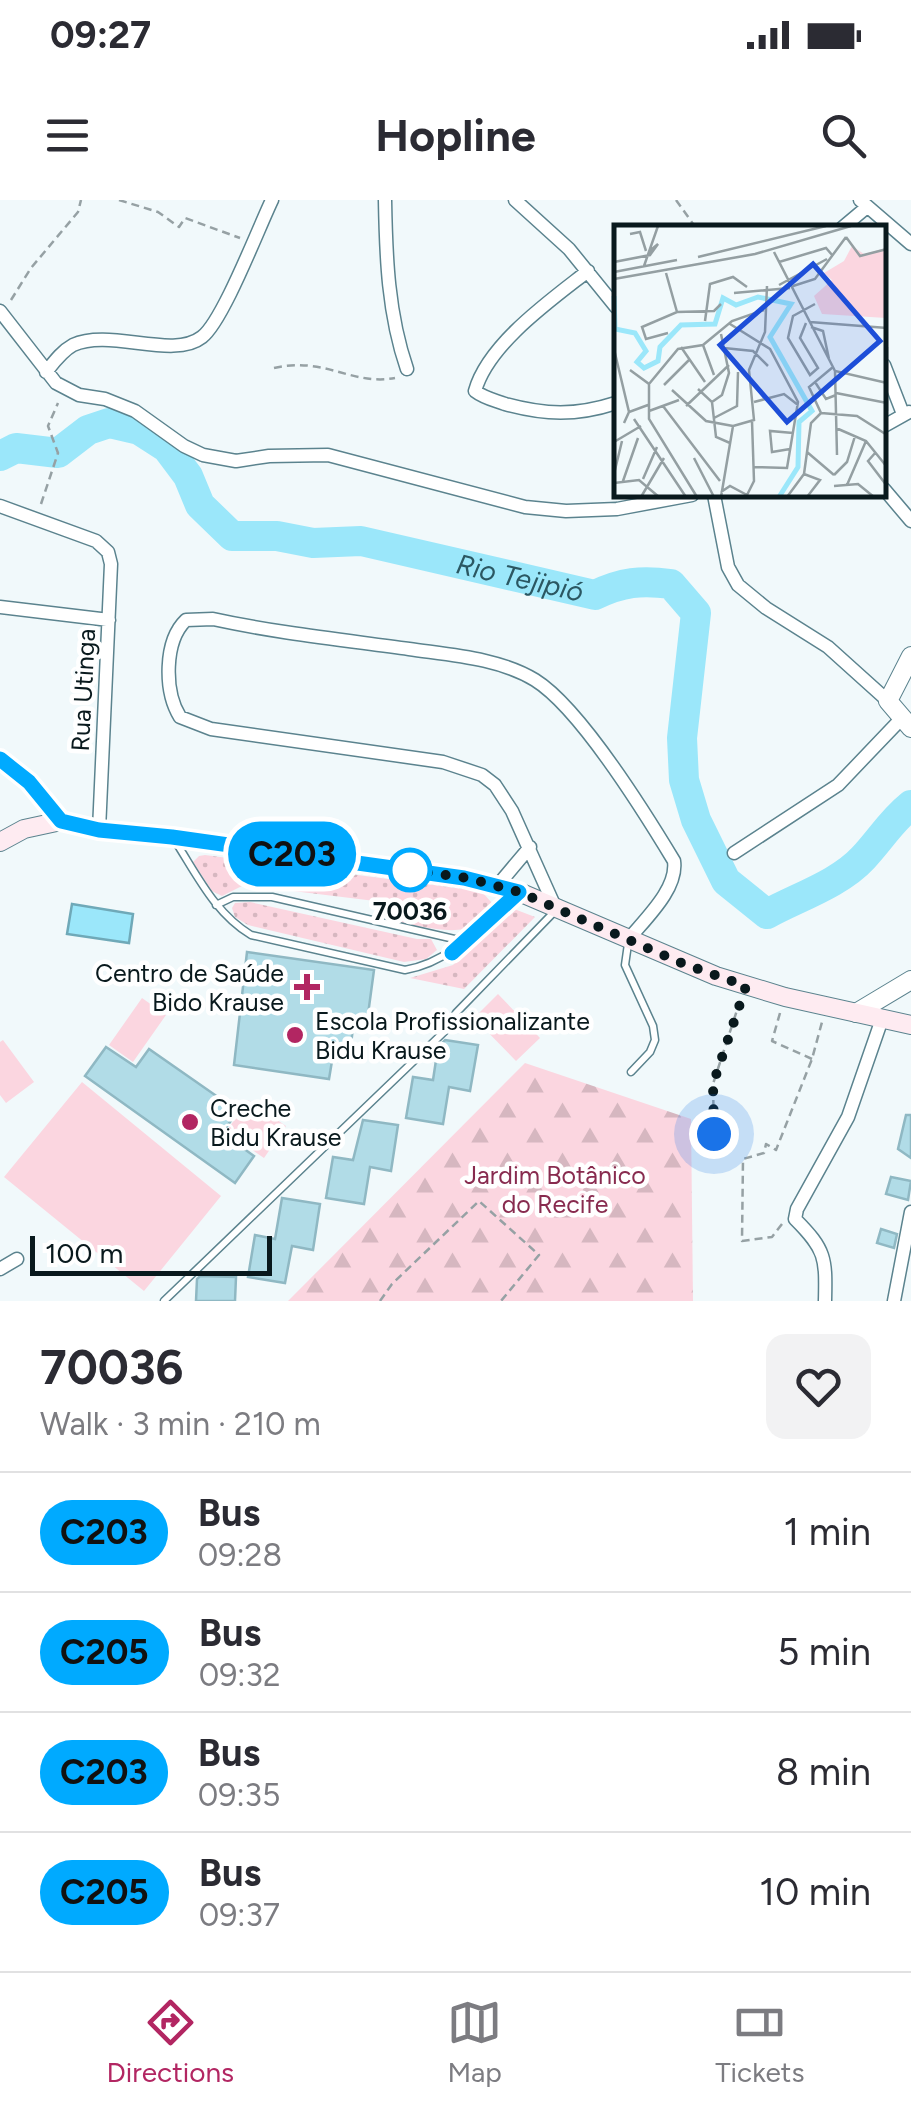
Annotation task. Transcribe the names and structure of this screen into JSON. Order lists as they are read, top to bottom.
{
  "streets": {
    "street": ["Rua Utinga"]
  },
  "water": ["Rio Tejipió"],
  "parks": ["Jardim Botânico do Recife"],
  "places": {
    "other": ["70036", "Escola Profissionalizante Bidu Krause", "Creche Bidu Krause"],
    "health": ["Centro de Saúde Bido Krause"]
  },
  "lines": ["bus line C203"],
  "scale_bar": "100 m",
  "page": {
    "status": "09:27",
    "header": "Hopline",
    "on_map": "C203",
    "scale": "100 m",
    "heading": ["70036", "Walk · 3 min · 210 m"],
    "list": [
      {
        "mark": "C203",
        "name": "Bus",
        "note": "09:28",
        "value": "1 min"
      },
      {
        "mark": "C205",
        "name": "Bus",
        "note": "09:32",
        "value": "5 min"
      },
      {
        "mark": "C203",
        "name": "Bus",
        "note": "09:35",
        "value": "8 min"
      },
      {
        "mark": "C205",
        "name": "Bus",
        "note": "09:37",
        "value": "10 min"
      }
    ],
    "tabs": ["Directions", "Map", "Tickets"]
  }
}
